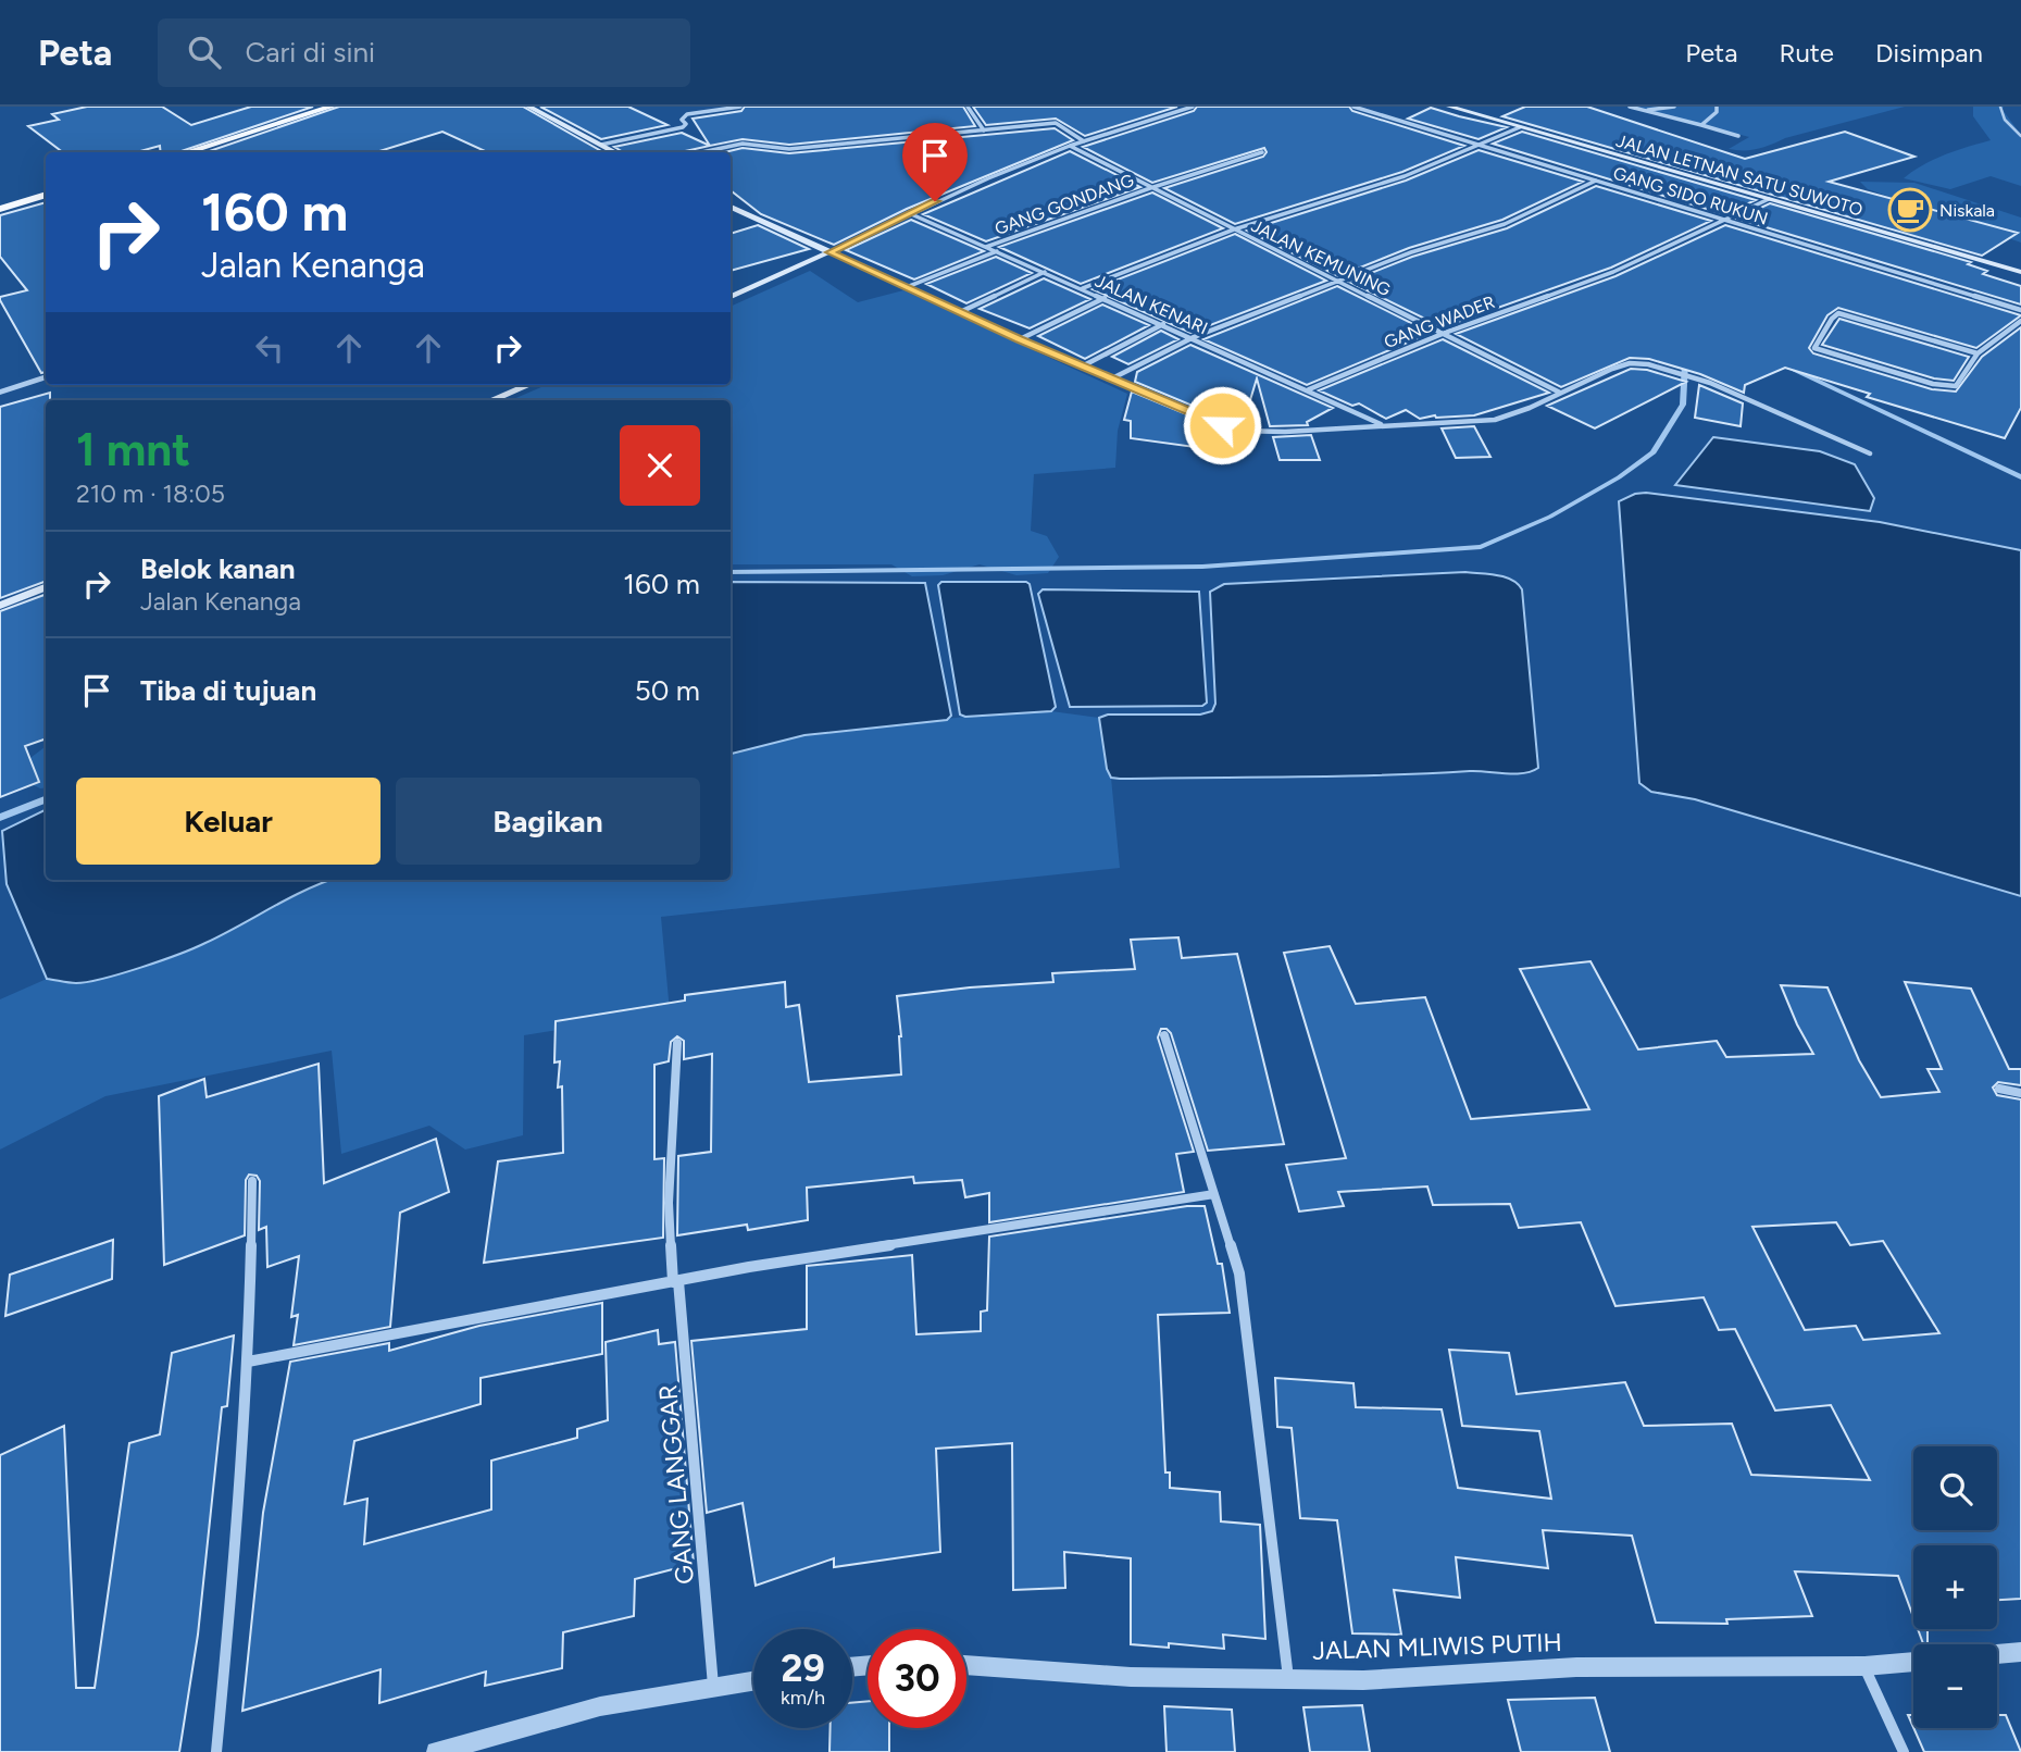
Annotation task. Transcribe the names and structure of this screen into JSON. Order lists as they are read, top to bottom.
{
  "streets": {
    "main road": ["JALAN LETNAN SATU SUWOTO"],
    "street": [
      "GANG SIDO RUKUN",
      "GANG GONDANG",
      "JALAN KEMUNING",
      "JALAN KENARI",
      "GANG WADER",
      "GANG LANGGAR",
      "JALAN MLIWIS PUTIH"
    ]
  },
  "crossings": [
    ["GANG SIDO RUKUN", "GANG WADER"],
    ["GANG GONDANG", "JALAN KEMUNING"],
    ["GANG GONDANG", "JALAN KENARI"],
    ["JALAN KEMUNING", "GANG WADER"],
    ["JALAN KENARI", "GANG WADER"]
  ],
  "places": {
    "cafe": ["Niskala"]
  },
  "page": {
    "header": "Peta",
    "search": "Cari di sini",
    "nav": ["Peta", "Rute", "Disimpan"],
    "turn": ["160 m", "Jalan Kenanga"],
    "heading": ["1 mnt", "210 m · 18:05"],
    "list": [
      {
        "name": "Belok kanan",
        "note": "Jalan Kenanga",
        "value": "160 m"
      },
      {
        "name": "Tiba di tujuan",
        "value": "50 m"
      }
    ],
    "buttons": ["Keluar", "Bagikan"],
    "map_buttons": ["+", "−"],
    "speed": "29 km/h",
    "limit": "30"
  }
}
